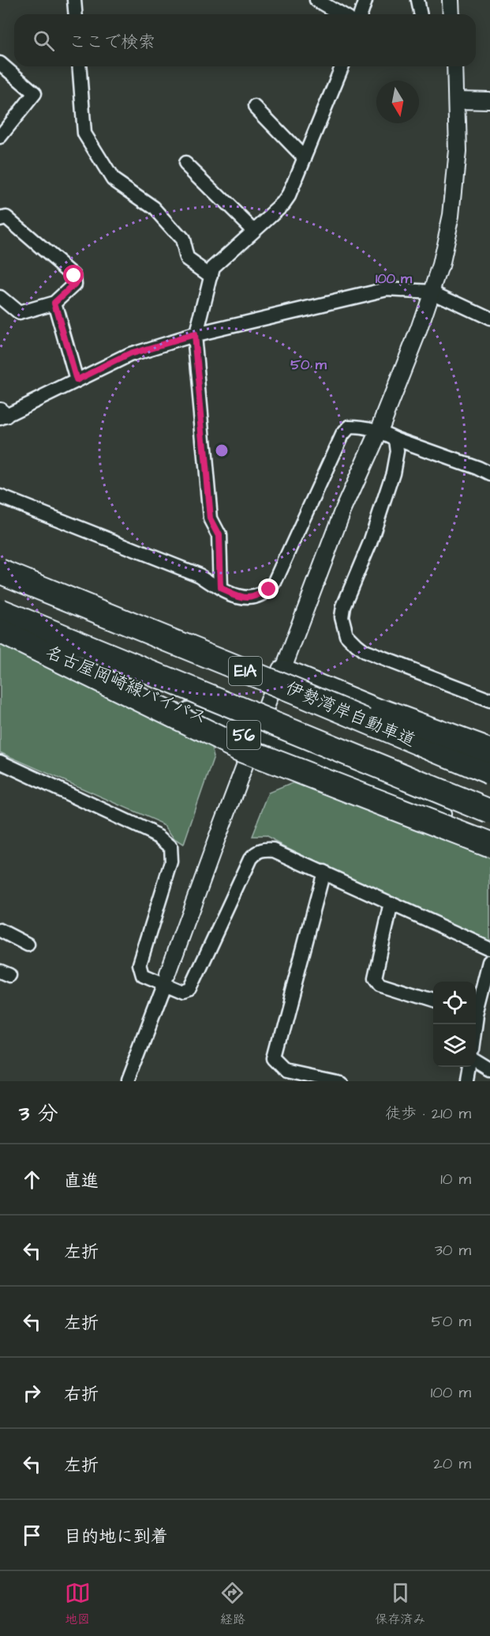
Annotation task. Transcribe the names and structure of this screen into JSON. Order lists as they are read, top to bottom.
{
  "streets": {
    "highway": ["E1A", "伊勢湾岸自動車道"],
    "main road": ["名古屋岡崎線バイパス", "56"]
  },
  "north": "bottom",
  "page": {
    "search": "ここで検索",
    "heading": ["3 分", "徒歩 · 210 m"],
    "list": [
      ["直進", "10 m"],
      ["左折", "30 m"],
      ["左折", "50 m"],
      ["右折", "100 m"],
      ["左折", "20 m"],
      "目的地に到着"
    ],
    "nav": ["地図", "経路", "保存済み"]
  },
  "rings": ["100 m", "50 m"]
}
